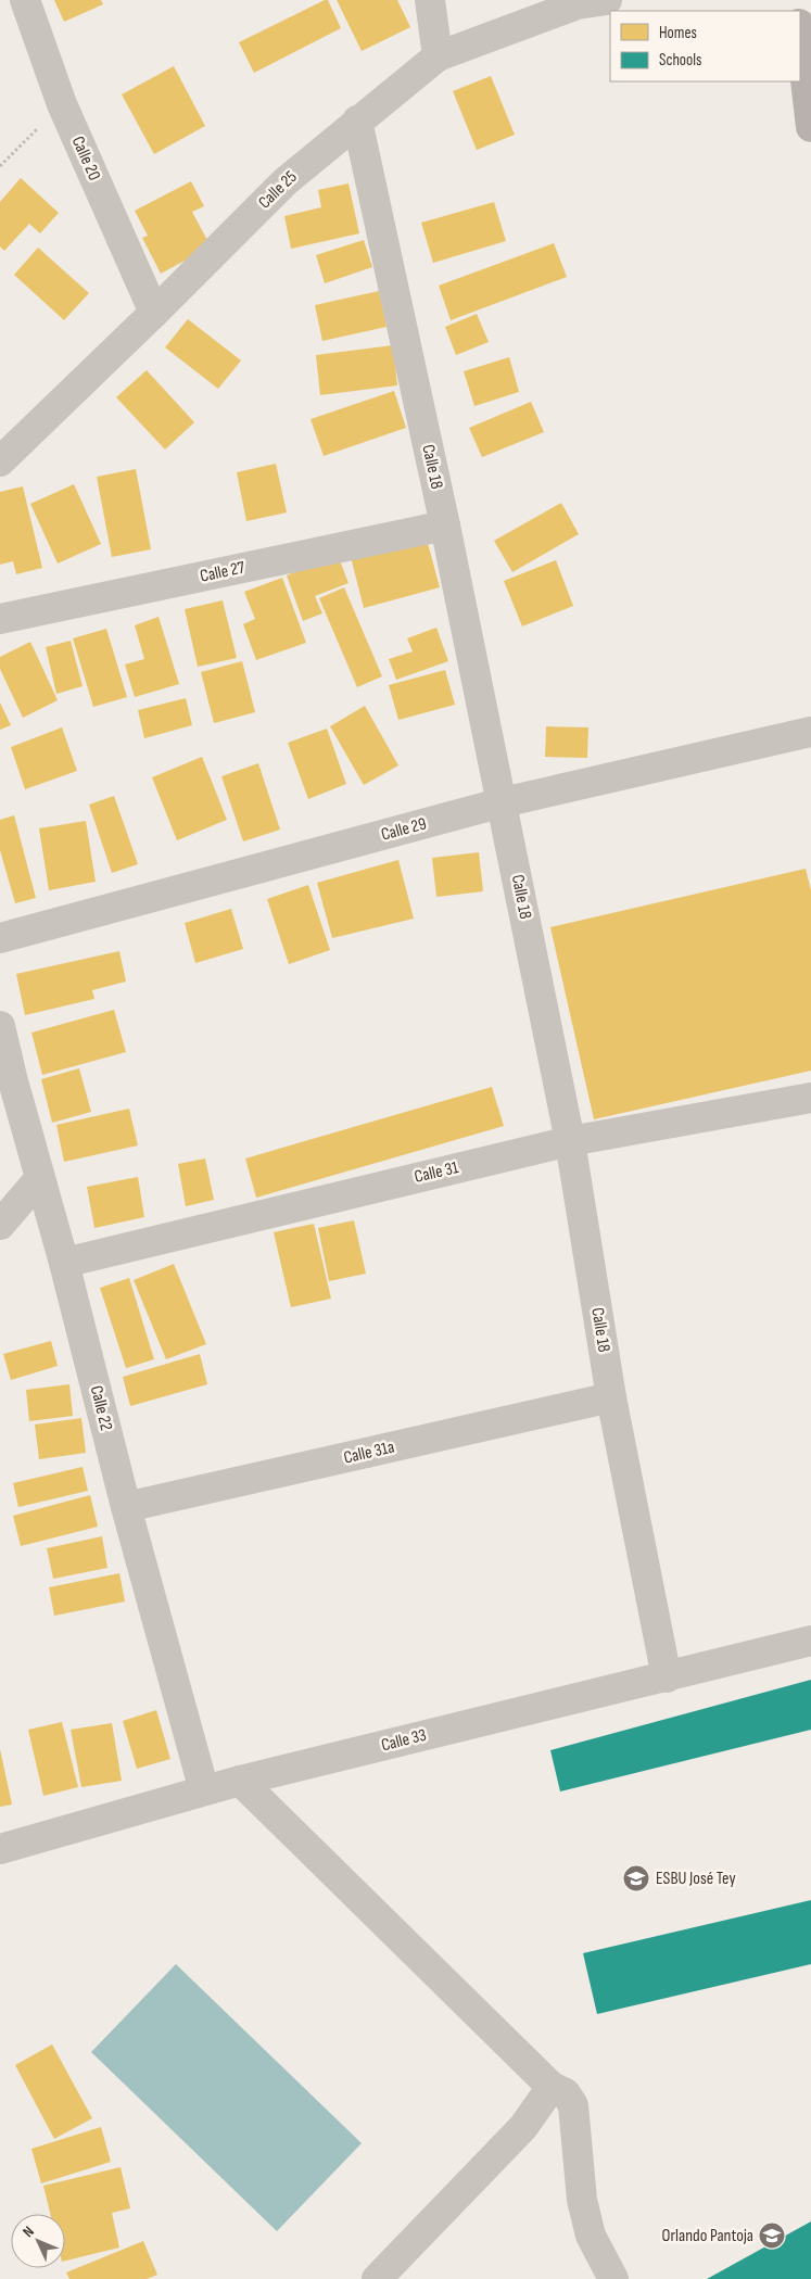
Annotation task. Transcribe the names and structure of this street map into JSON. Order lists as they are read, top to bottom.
{
  "streets": {
    "street": [
      "Calle 20",
      "Calle 25",
      "Calle 18",
      "Calle 27",
      "Calle 29",
      "Calle 31",
      "Calle 22",
      "Calle 31a",
      "Calle 33"
    ]
  },
  "crossings": [
    ["Calle 20", "Calle 25"],
    ["Calle 25", "Calle 18"],
    ["Calle 18", "Calle 27"],
    ["Calle 18", "Calle 29"],
    ["Calle 18", "Calle 31"],
    ["Calle 18", "Calle 31a"],
    ["Calle 18", "Calle 33"],
    ["Calle 31", "Calle 22"],
    ["Calle 22", "Calle 31a"],
    ["Calle 22", "Calle 33"]
  ],
  "places": {
    "school or university": ["ESBU José Tey", "Orlando Pantoja"]
  },
  "legend": ["Homes", "Schools"],
  "north": "top left"
}
